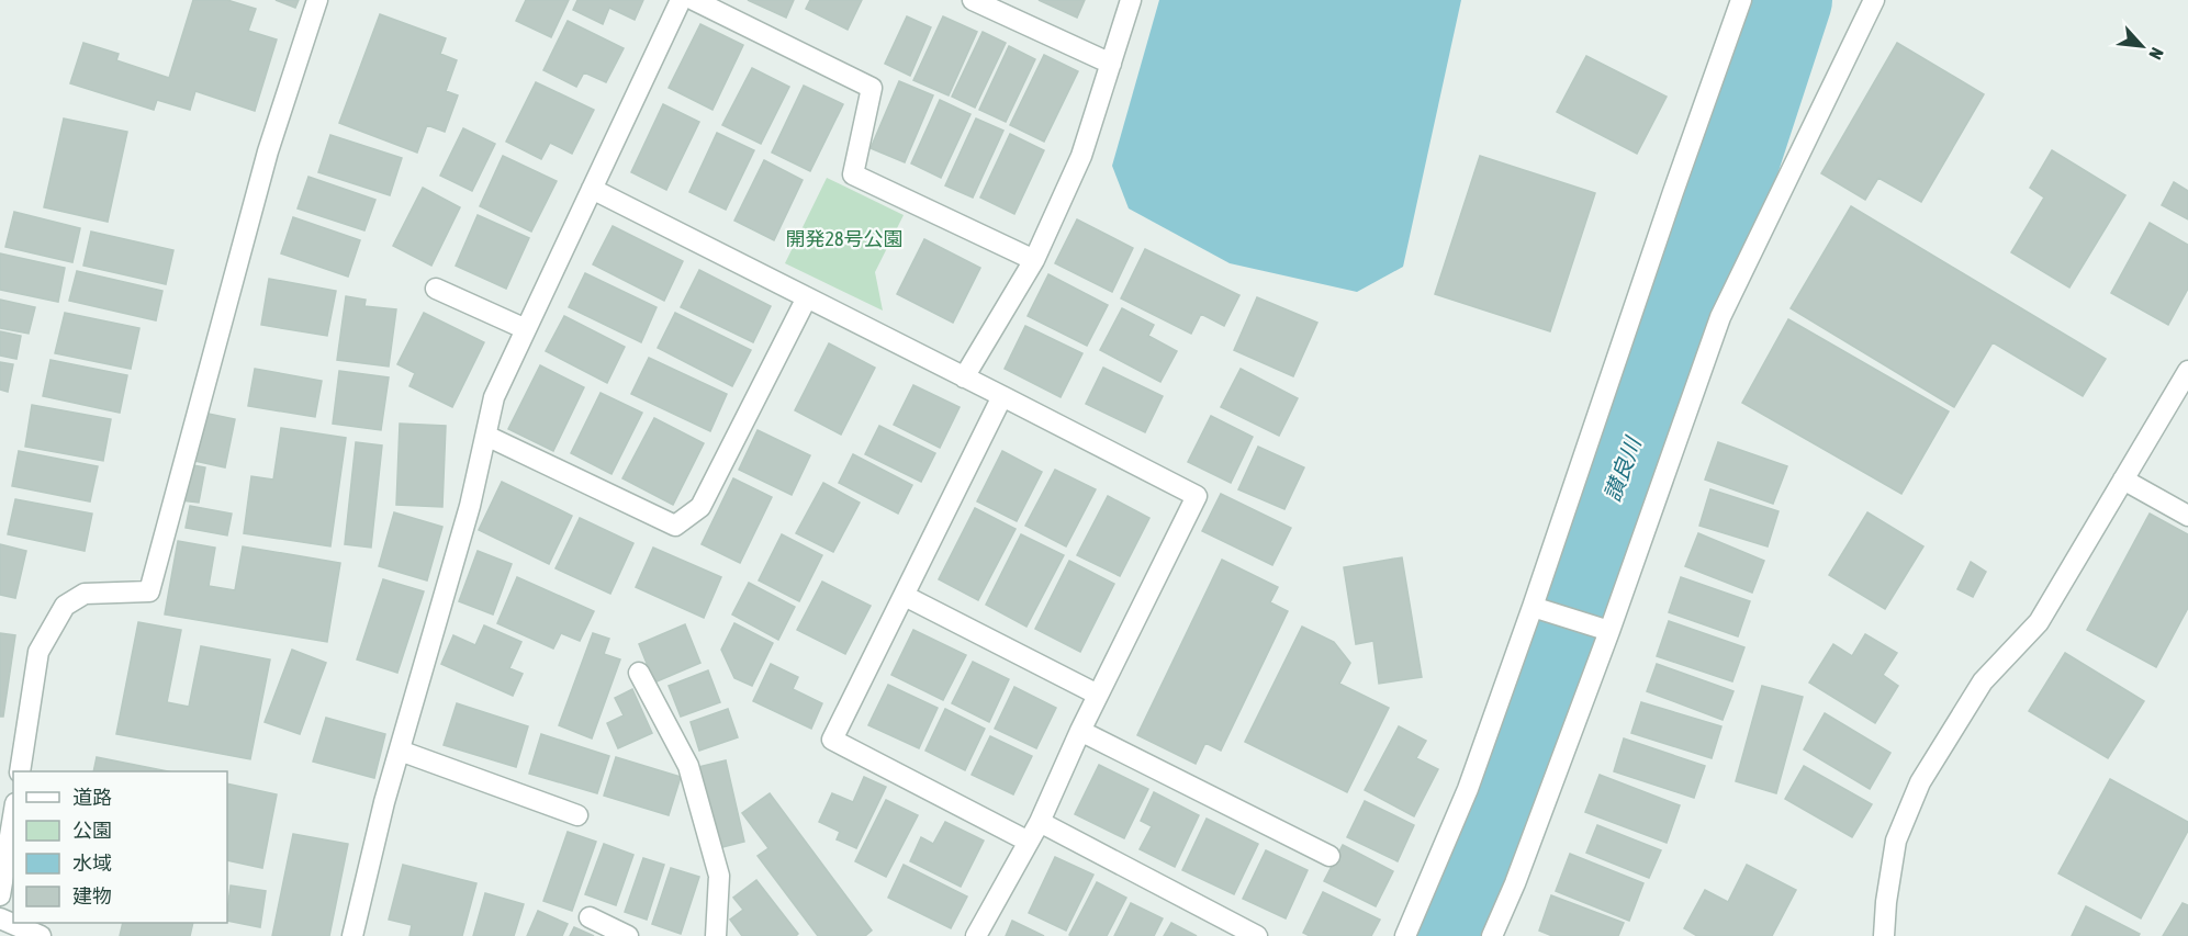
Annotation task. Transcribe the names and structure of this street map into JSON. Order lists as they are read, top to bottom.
{
  "water": ["讃良川"],
  "parks": ["開発28号公園"],
  "legend": [
    "道路",
    "公園",
    "水域",
    "建物"
  ],
  "north": "bottom right"
}
